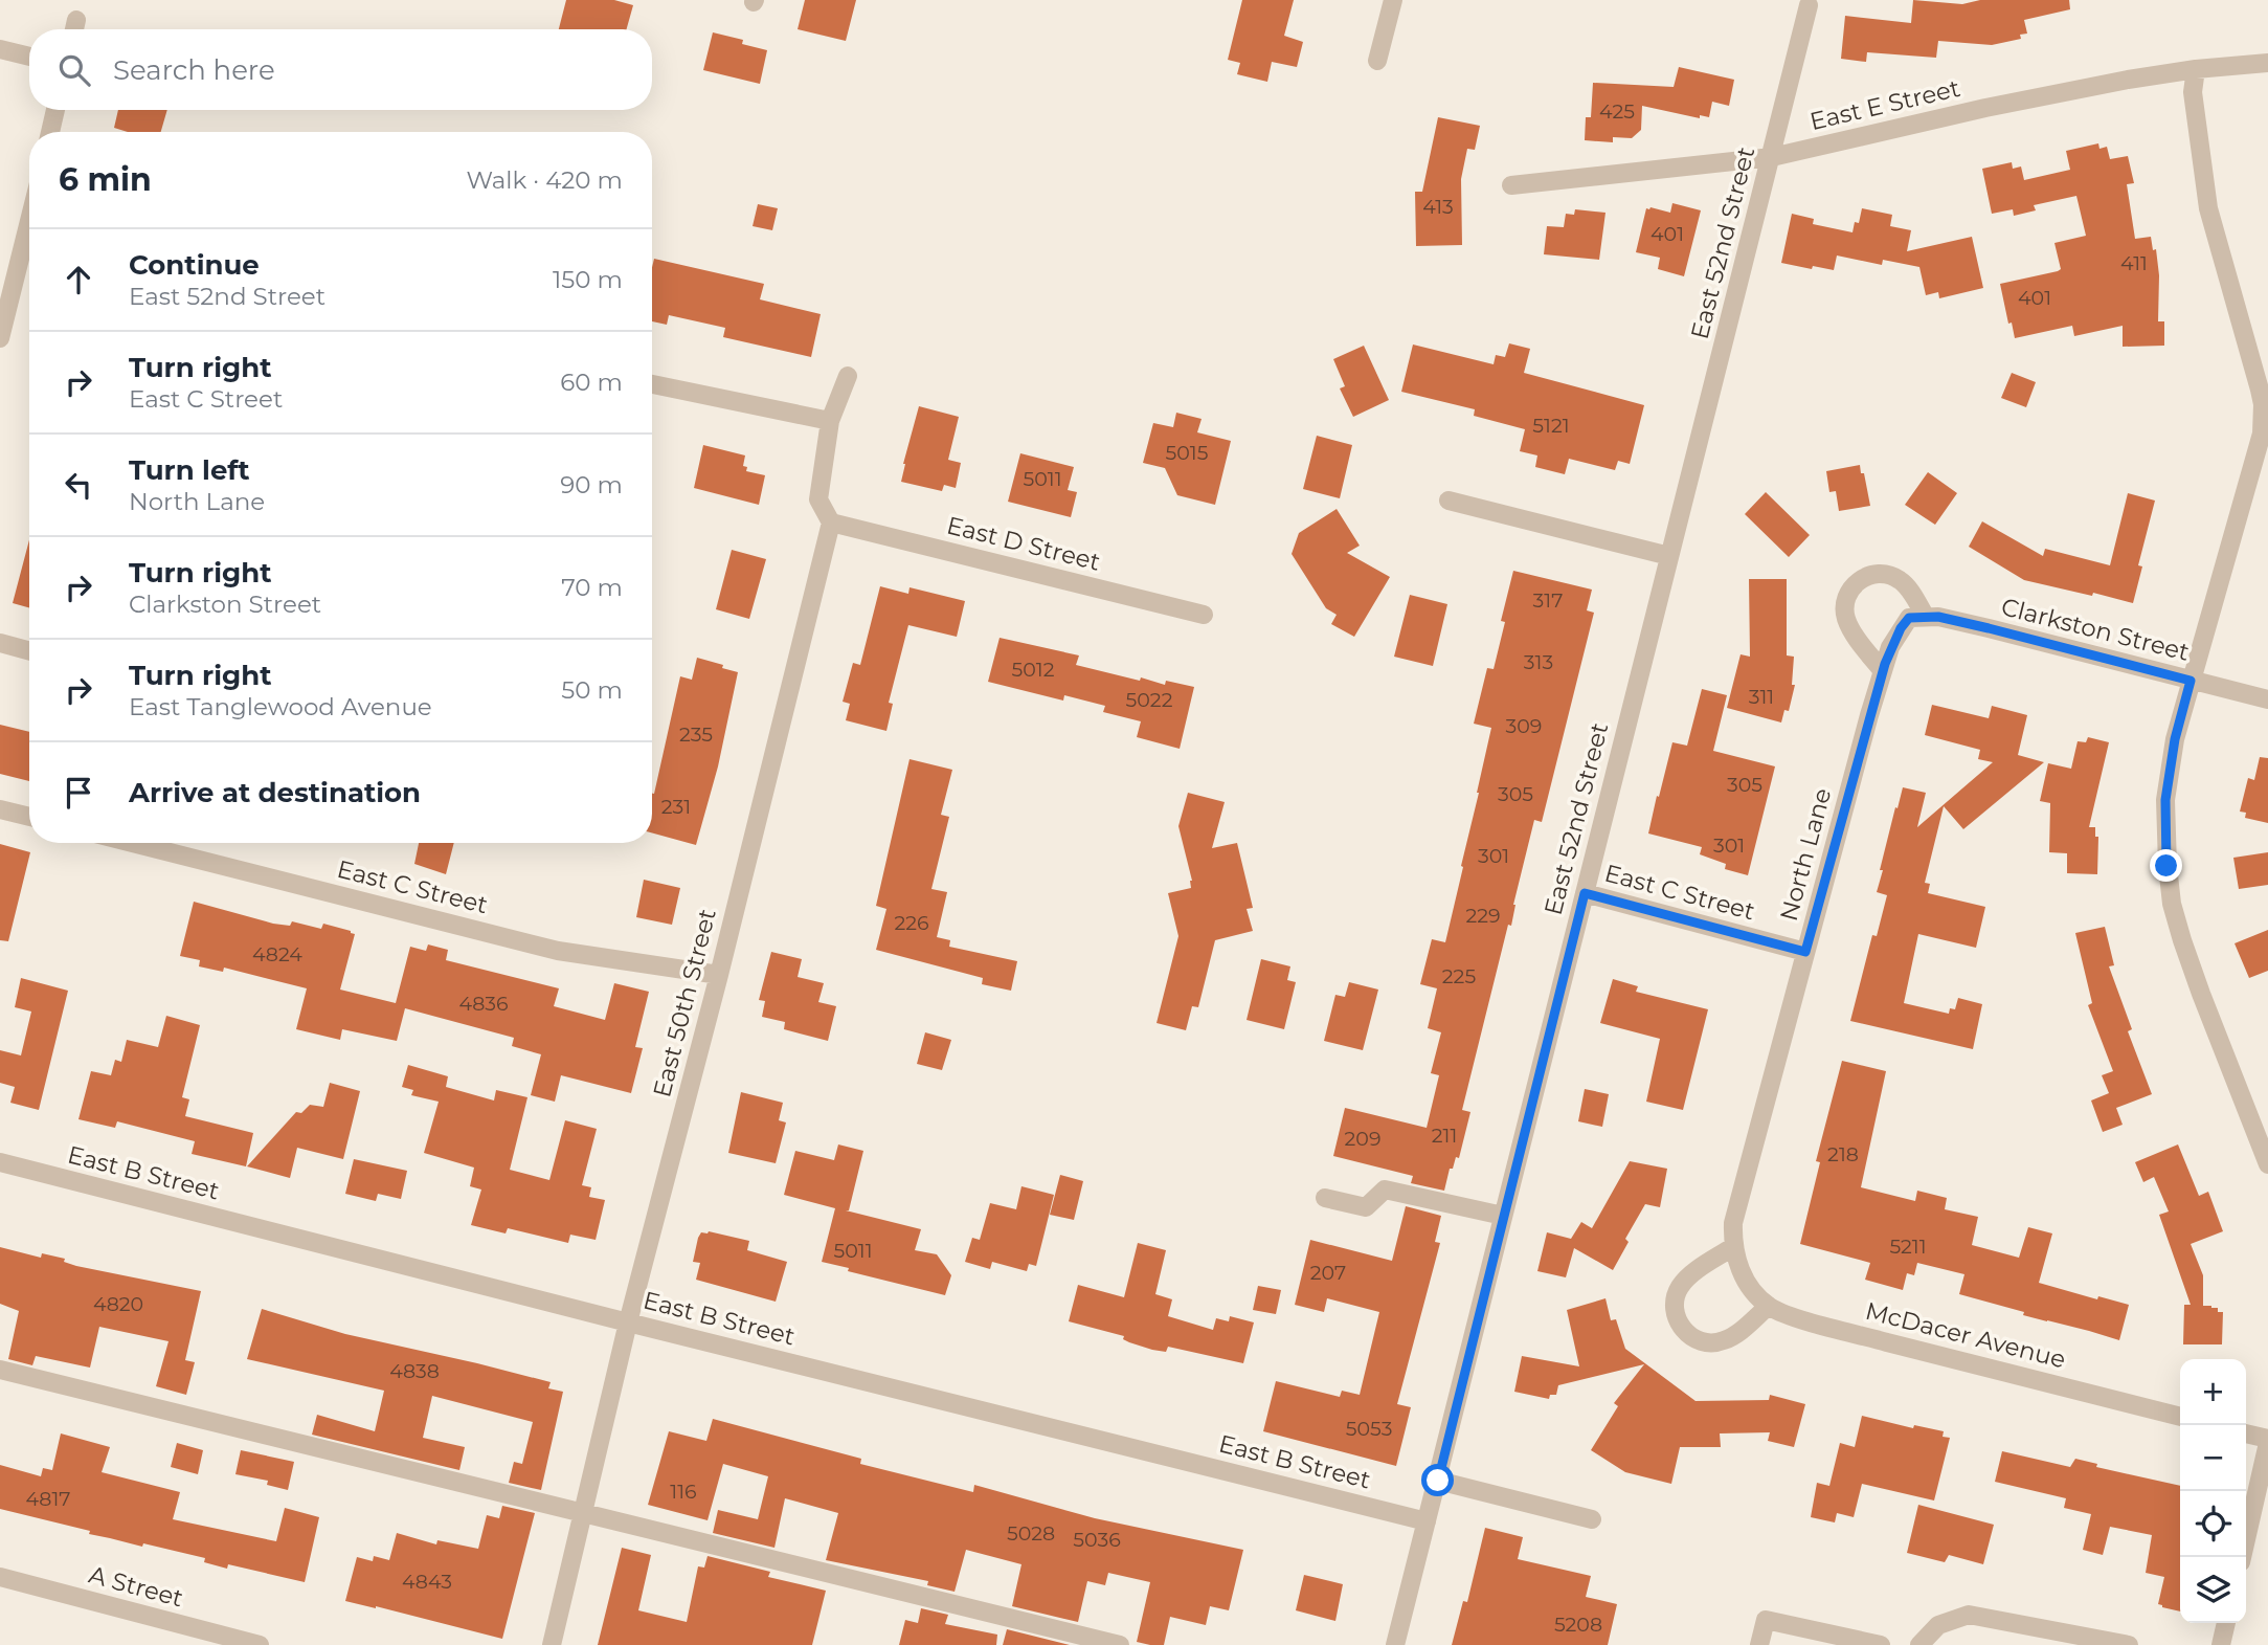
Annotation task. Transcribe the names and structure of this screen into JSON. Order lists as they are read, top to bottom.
{
  "streets": {
    "street": [
      "East E Street",
      "East 52nd Street",
      "East D Street",
      "Clarkston Street",
      "North Lane",
      "East C Street",
      "East 50th Street",
      "East B Street",
      "McDacer Avenue",
      "A Street"
    ]
  },
  "crossings": [
    ["East E Street", "East 52nd Street"],
    ["East 52nd Street", "East C Street"],
    ["East 52nd Street", "East B Street"],
    ["East D Street", "East 50th Street"],
    ["Clarkston Street", "North Lane"],
    ["North Lane", "East C Street"],
    ["North Lane", "McDacer Avenue"],
    ["East C Street", "East 50th Street"],
    ["East 50th Street", "East B Street"]
  ],
  "house_numbers": [
    "425",
    "413",
    "401",
    "411",
    "401",
    "5121",
    "5015",
    "5011",
    "317",
    "313",
    "5012",
    "311",
    "5022",
    "309",
    "235",
    "305",
    "305",
    "231",
    "301",
    "301",
    "229",
    "226",
    "4824",
    "225",
    "4836",
    "211",
    "209",
    "218",
    "5211",
    "5011",
    "207",
    "4820",
    "4838",
    "5053",
    "116",
    "4817",
    "5028",
    "5036",
    "4843",
    "5208"
  ],
  "page": {
    "search": "Search here",
    "heading": ["6 min", "Walk · 420 m"],
    "list": [
      ["Continue", "East 52nd Street", "150 m"],
      ["Turn right", "East C Street", "60 m"],
      ["Turn left", "North Lane", "90 m"],
      ["Turn right", "Clarkston Street", "70 m"],
      ["Turn right", "East Tanglewood Avenue", "50 m"],
      "Arrive at destination"
    ],
    "map_buttons": ["+", "−"]
  }
}
